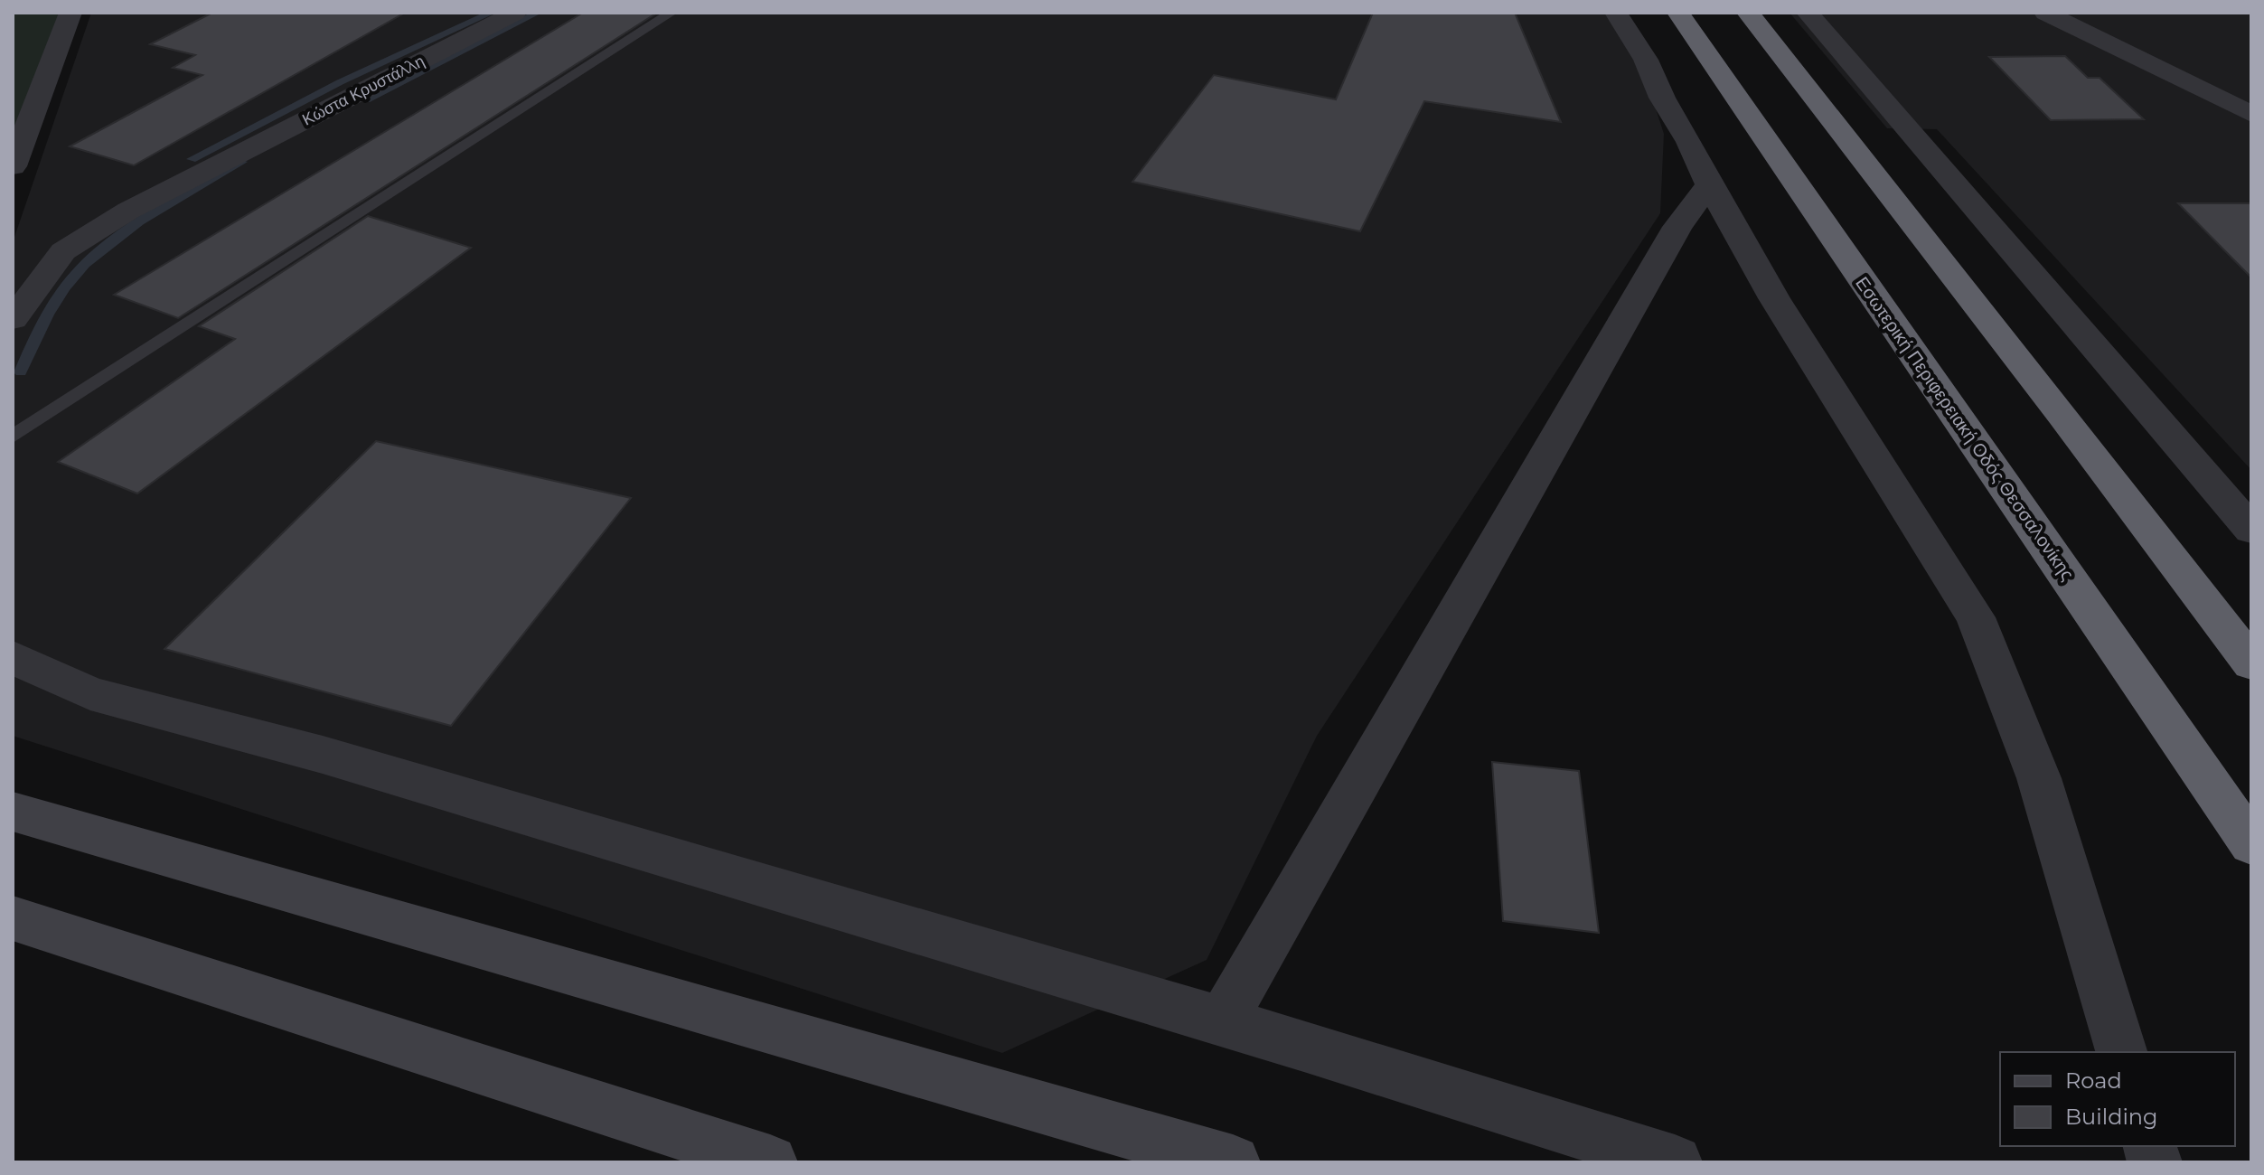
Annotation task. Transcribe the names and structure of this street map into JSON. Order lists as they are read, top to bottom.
{
  "streets": {
    "highway": ["Εσωτερική Περιφερειακή Οδός Θεσσαλονίκης"],
    "street": ["Κώστα Κρυστάλλη"]
  },
  "legend": ["Road", "Building"]
}
